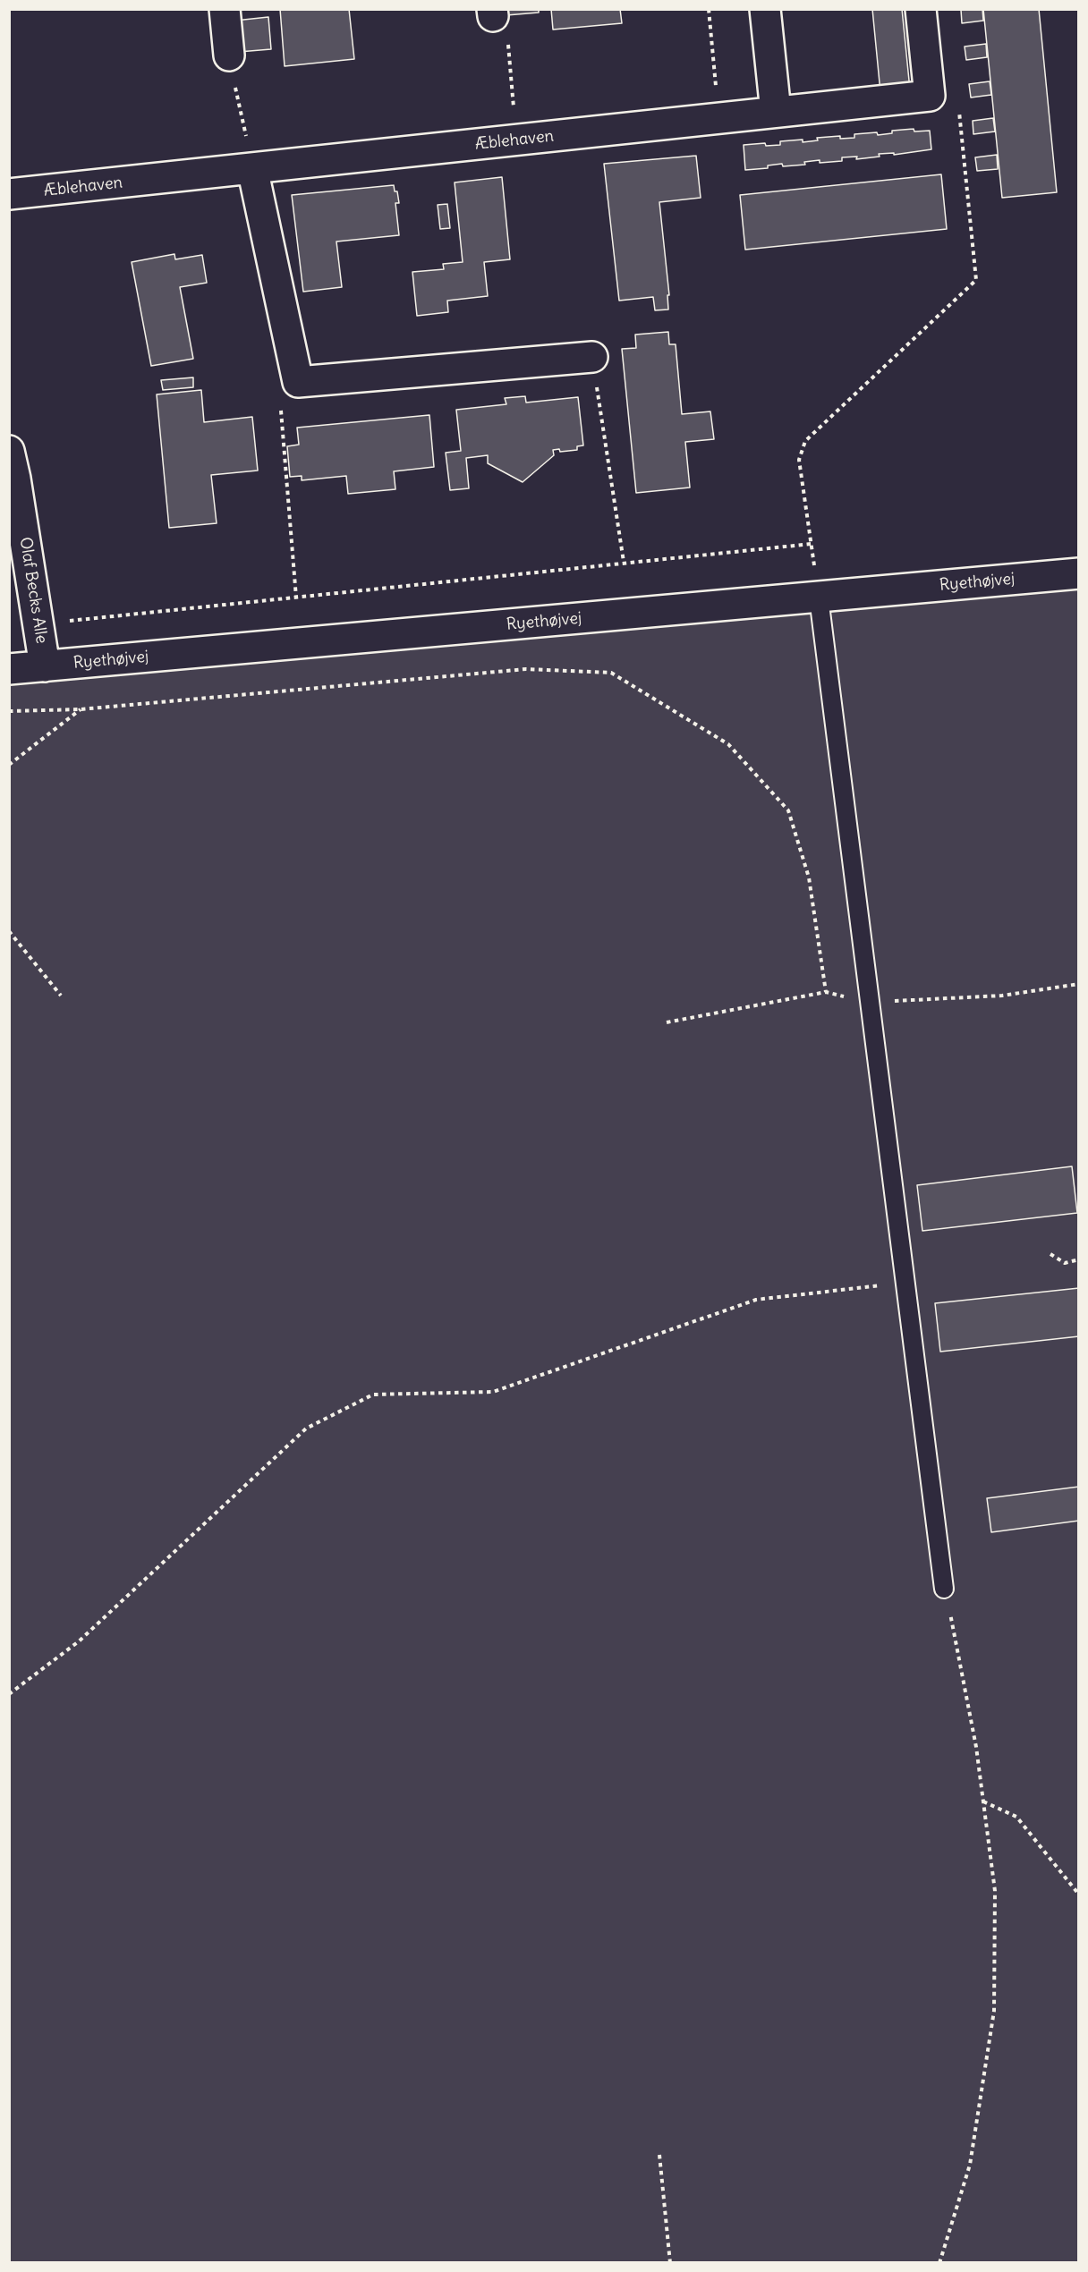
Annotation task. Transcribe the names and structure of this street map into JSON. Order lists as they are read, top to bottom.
{
  "streets": {
    "street": ["Æblehaven", "Ryethøjvej", "Olaf Becks Alle"]
  },
  "crossings": [
    ["Ryethøjvej", "Olaf Becks Alle"]
  ]
}
